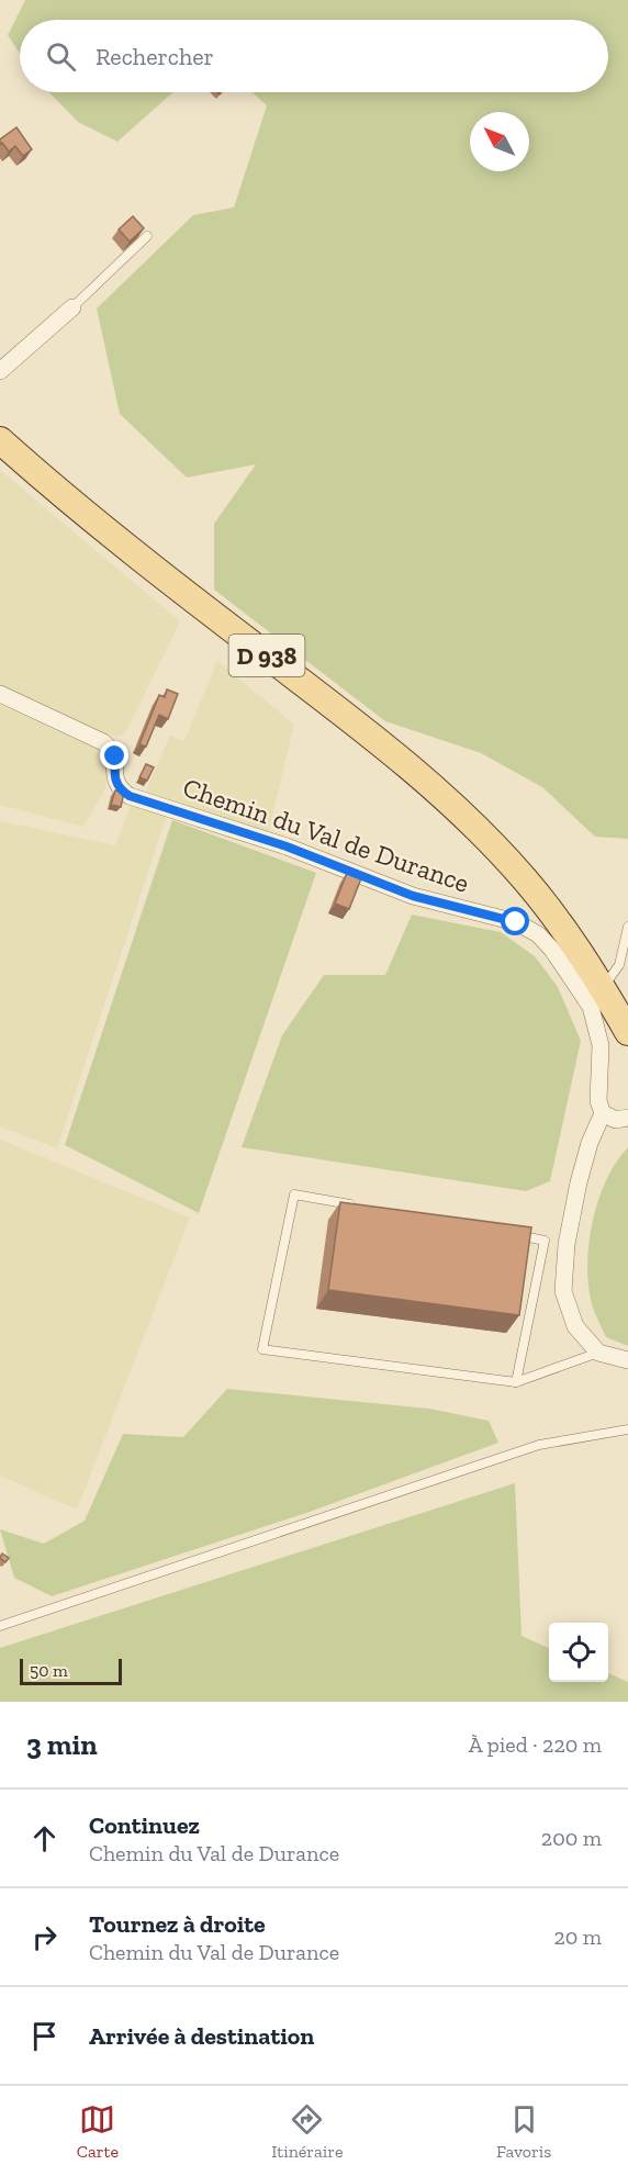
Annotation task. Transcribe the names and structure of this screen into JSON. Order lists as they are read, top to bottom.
{
  "streets": {
    "main road": ["D 938"],
    "street": ["Chemin du Val de Durance"]
  },
  "scale_bar": "50 m",
  "north": "top left",
  "page": {
    "search": "Rechercher",
    "scale": "50 m",
    "heading": ["3 min", "À pied · 220 m"],
    "list": [
      ["Continuez", "Chemin du Val de Durance", "200 m"],
      ["Tournez à droite", "Chemin du Val de Durance", "20 m"],
      "Arrivée à destination"
    ],
    "nav": ["Carte", "Itinéraire", "Favoris"]
  }
}
